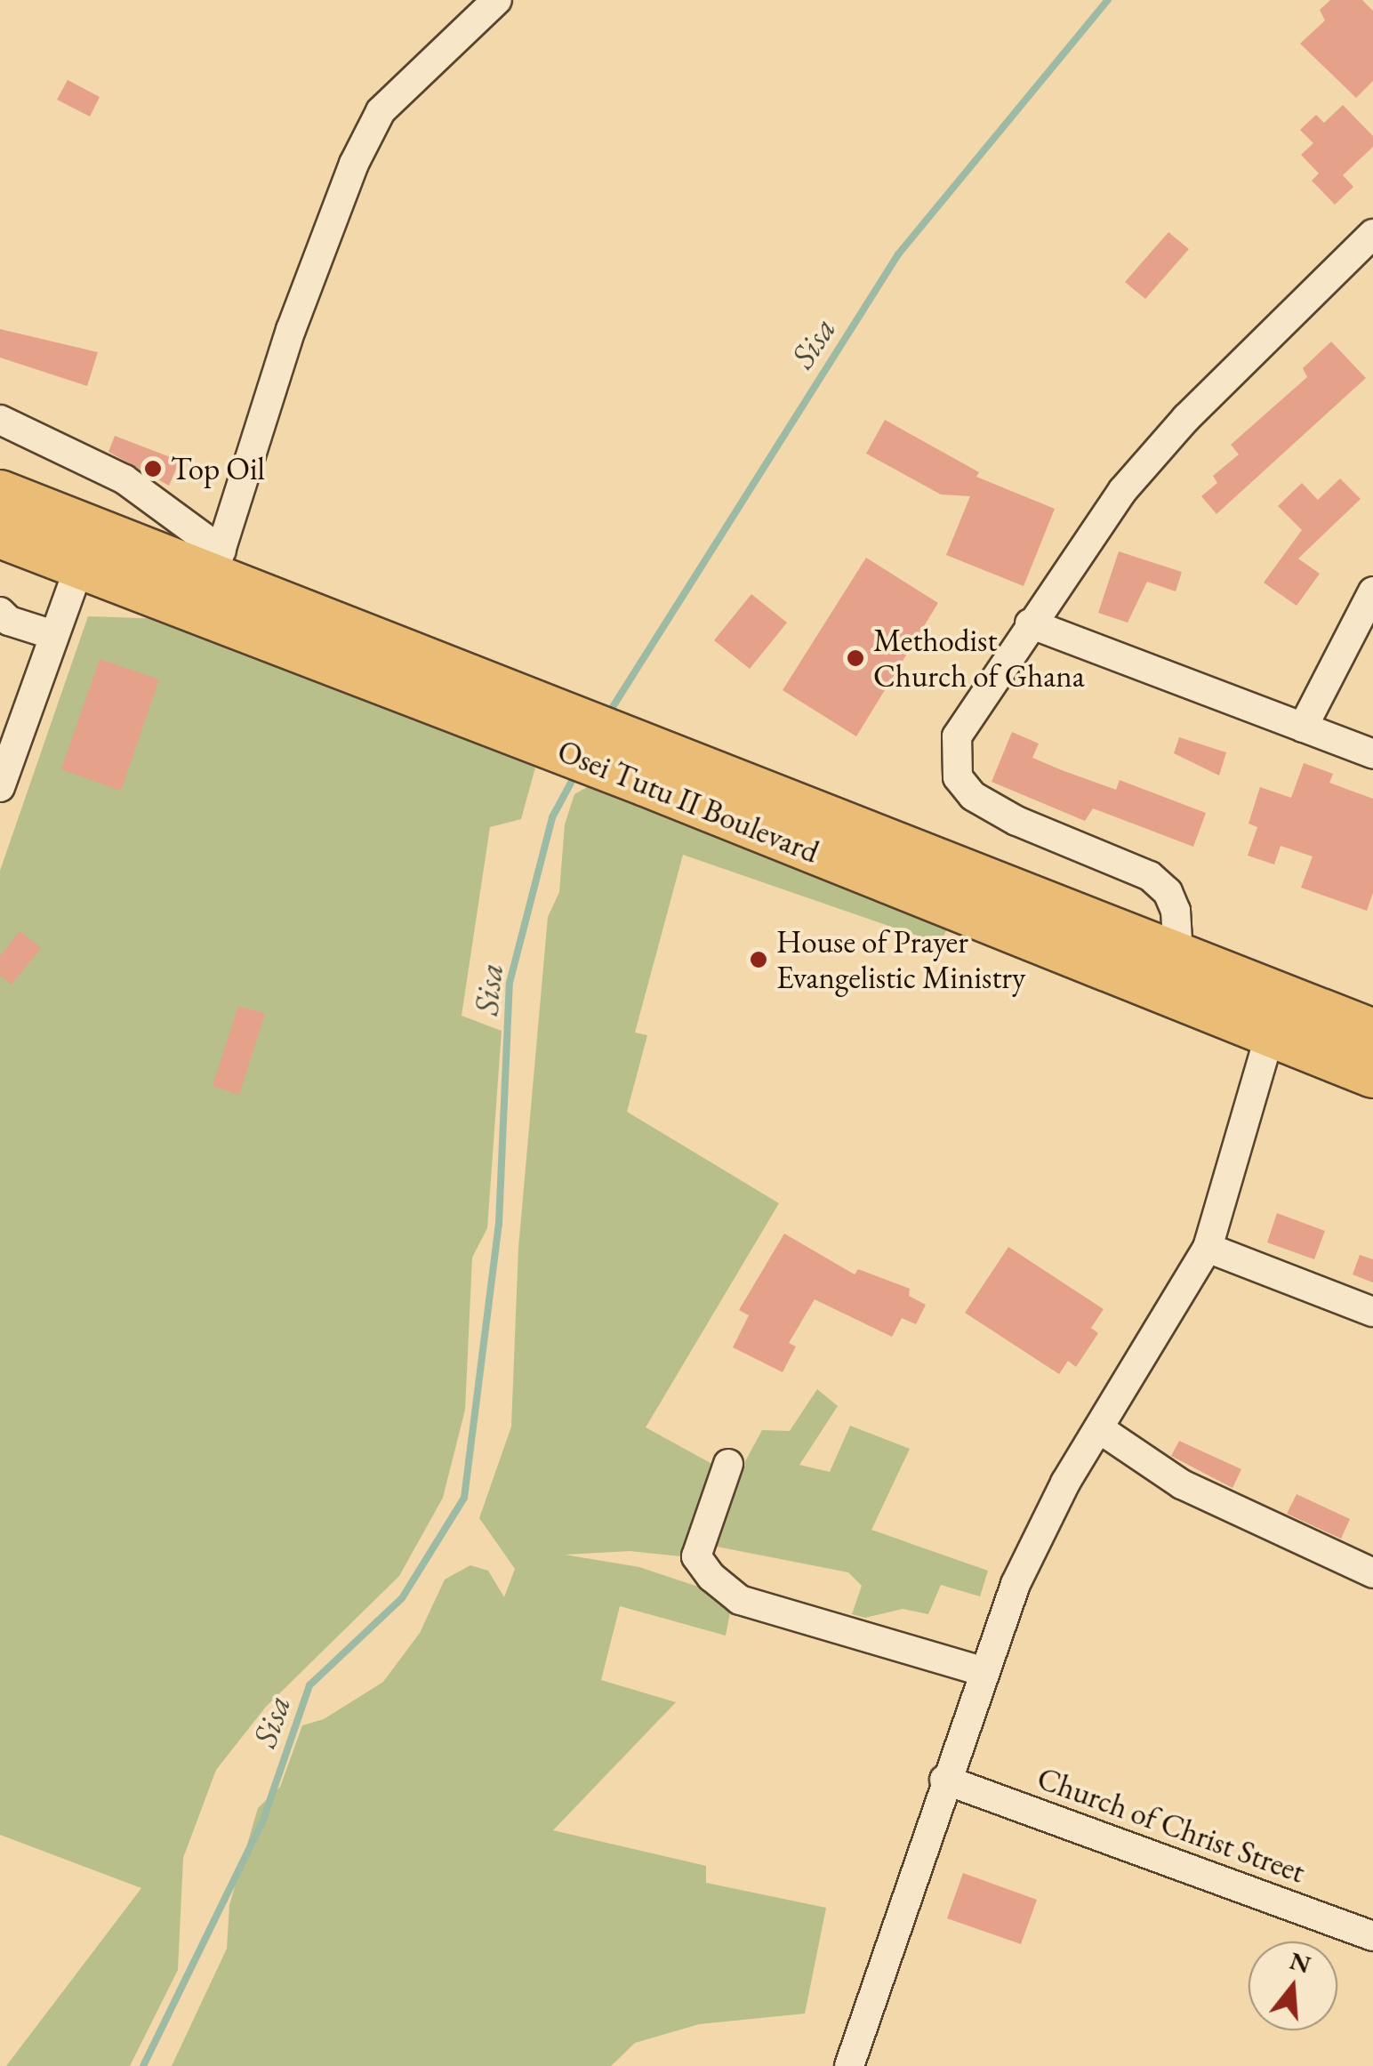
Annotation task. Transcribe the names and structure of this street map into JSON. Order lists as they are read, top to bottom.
{
  "streets": {
    "highway": ["Osei Tutu II Boulevard"],
    "street": ["Church of Christ Street"]
  },
  "water": ["Sisa"],
  "places": ["Top Oil", "Methodist Church of Ghana", "House of Prayer Evangelistic Ministry"],
  "north": "top"
}
